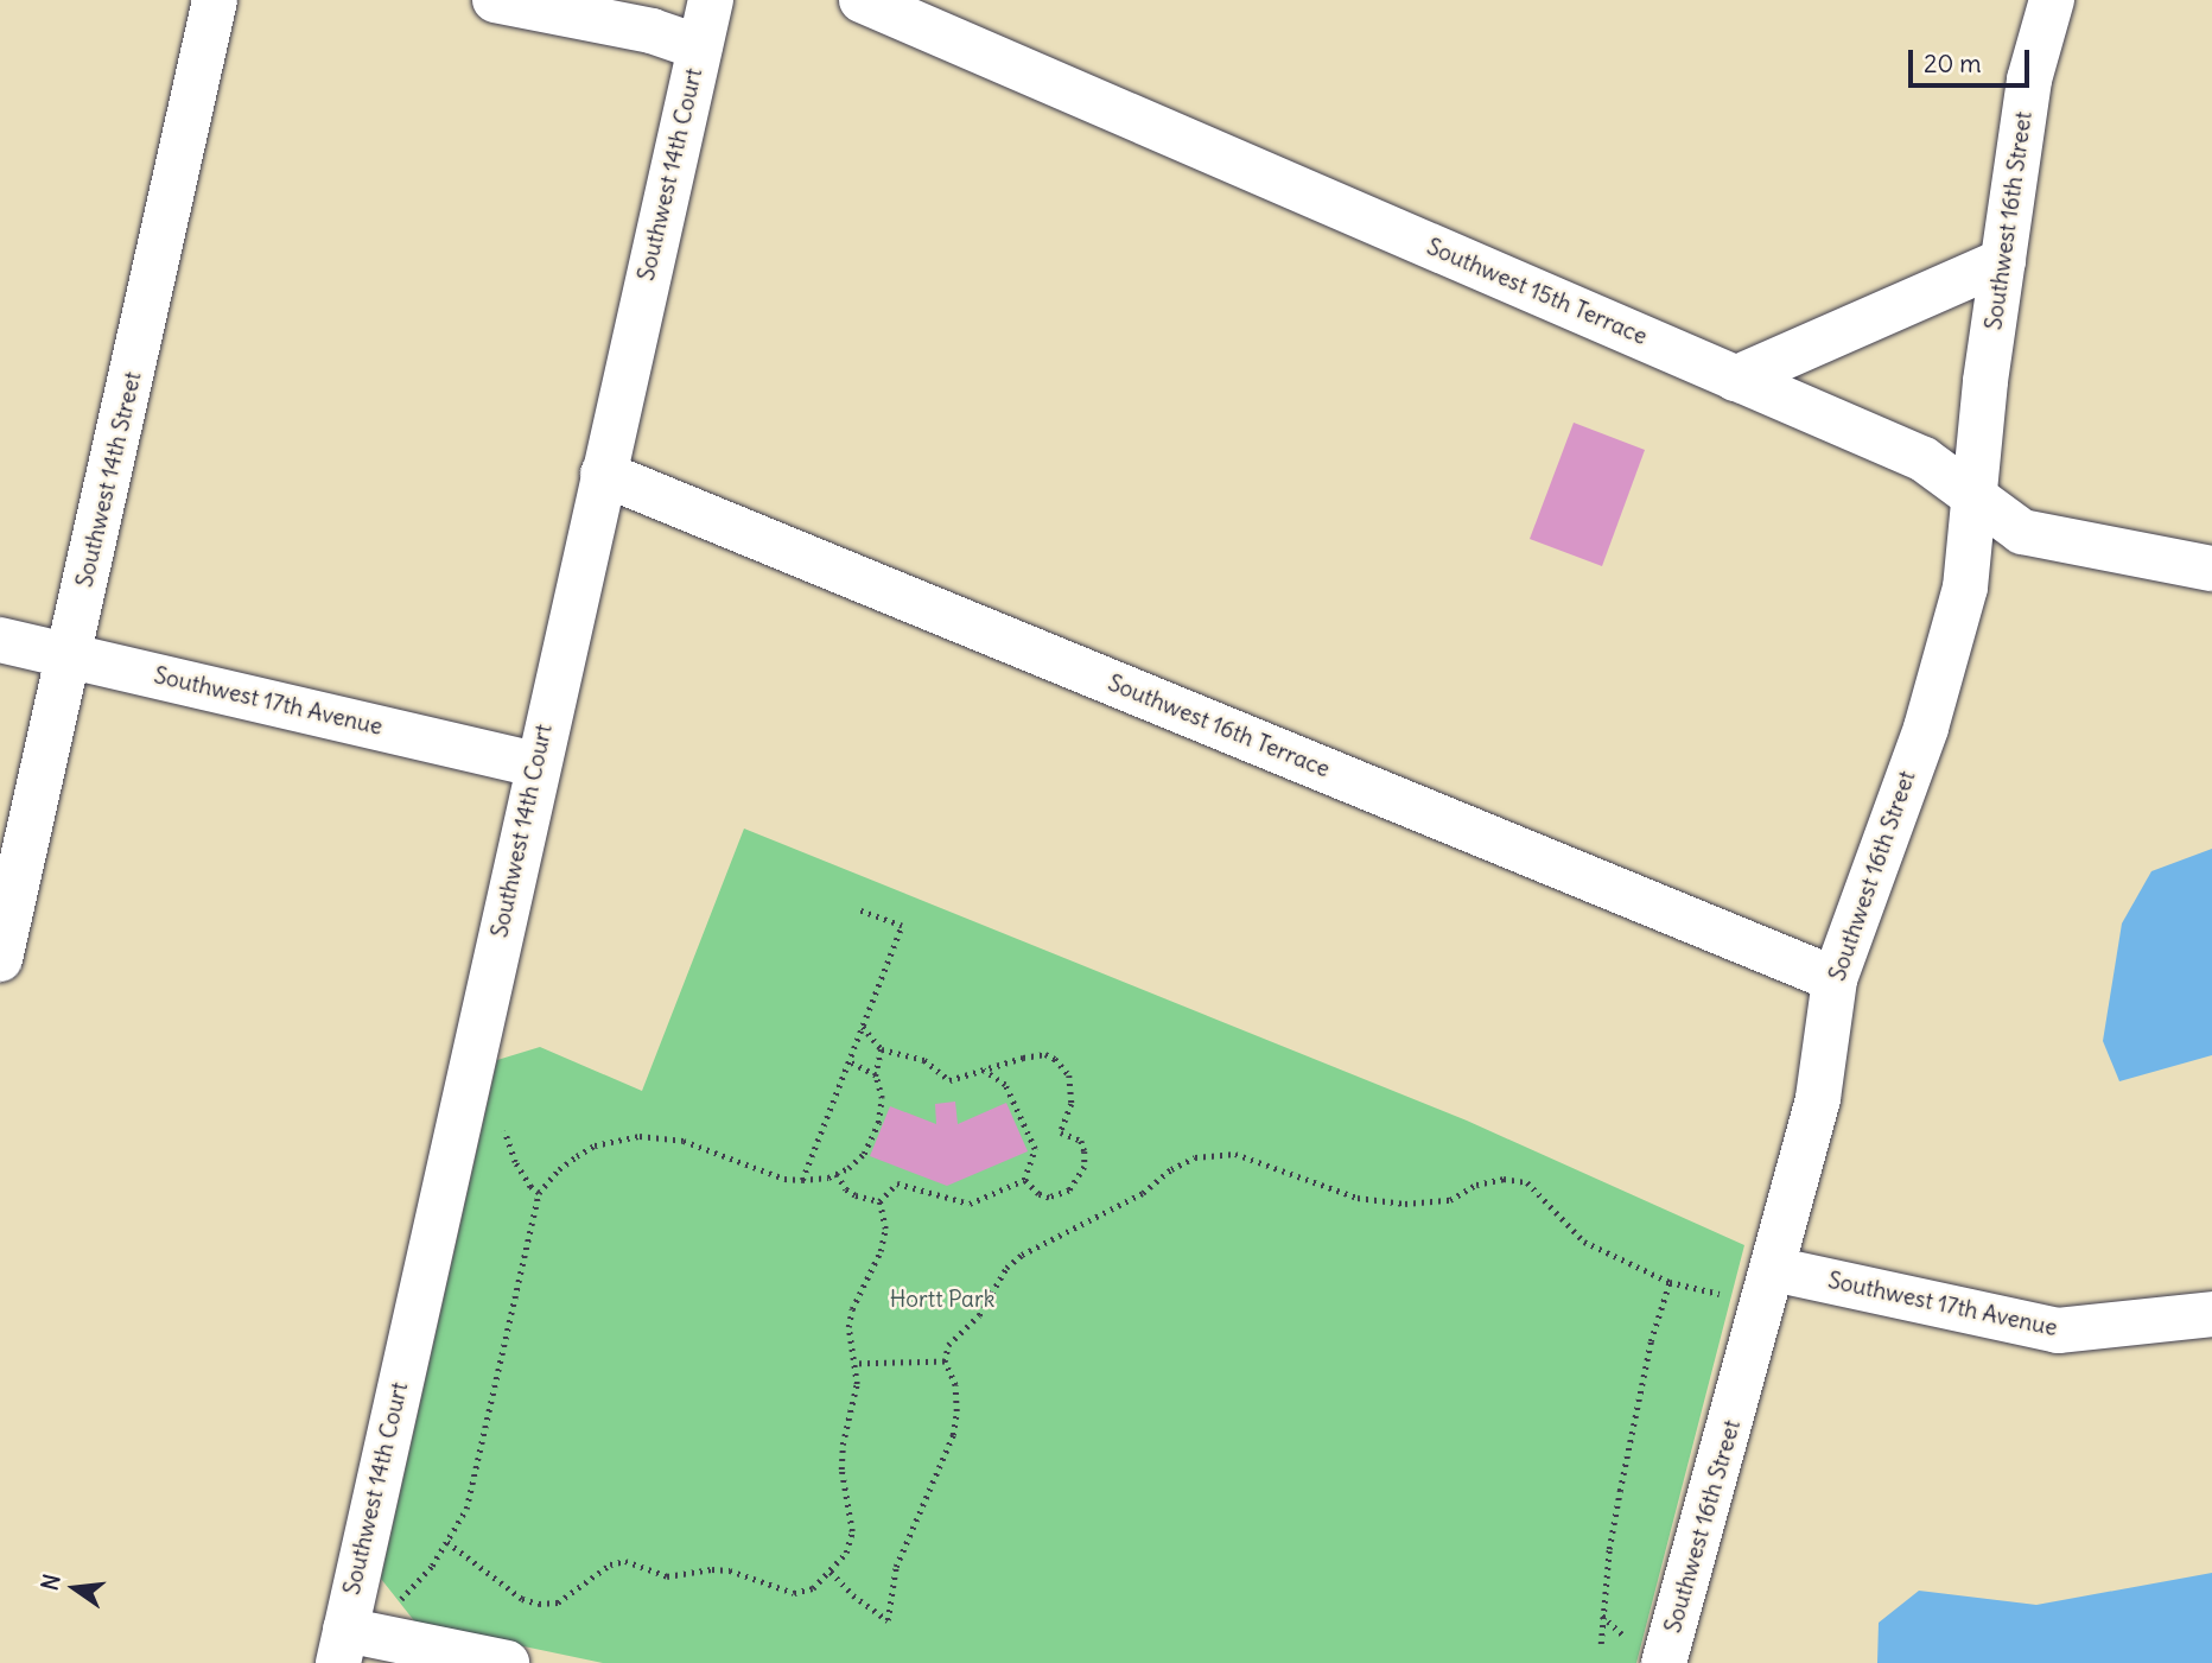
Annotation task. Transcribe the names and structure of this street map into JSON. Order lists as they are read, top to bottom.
{
  "streets": {
    "street": [
      "Southwest 14th Court",
      "Southwest 16th Street",
      "Southwest 15th Terrace",
      "Southwest 14th Street",
      "Southwest 17th Avenue",
      "Southwest 16th Terrace"
    ]
  },
  "crossings": [
    ["Southwest 14th Court", "Southwest 17th Avenue"],
    ["Southwest 14th Court", "Southwest 16th Terrace"],
    ["Southwest 16th Street", "Southwest 15th Terrace"],
    ["Southwest 16th Street", "Southwest 17th Avenue"],
    ["Southwest 16th Street", "Southwest 16th Terrace"],
    ["Southwest 14th Street", "Southwest 17th Avenue"]
  ],
  "parks": ["Hortt Park"],
  "scale_bar": "20 m",
  "north": "left"
}
